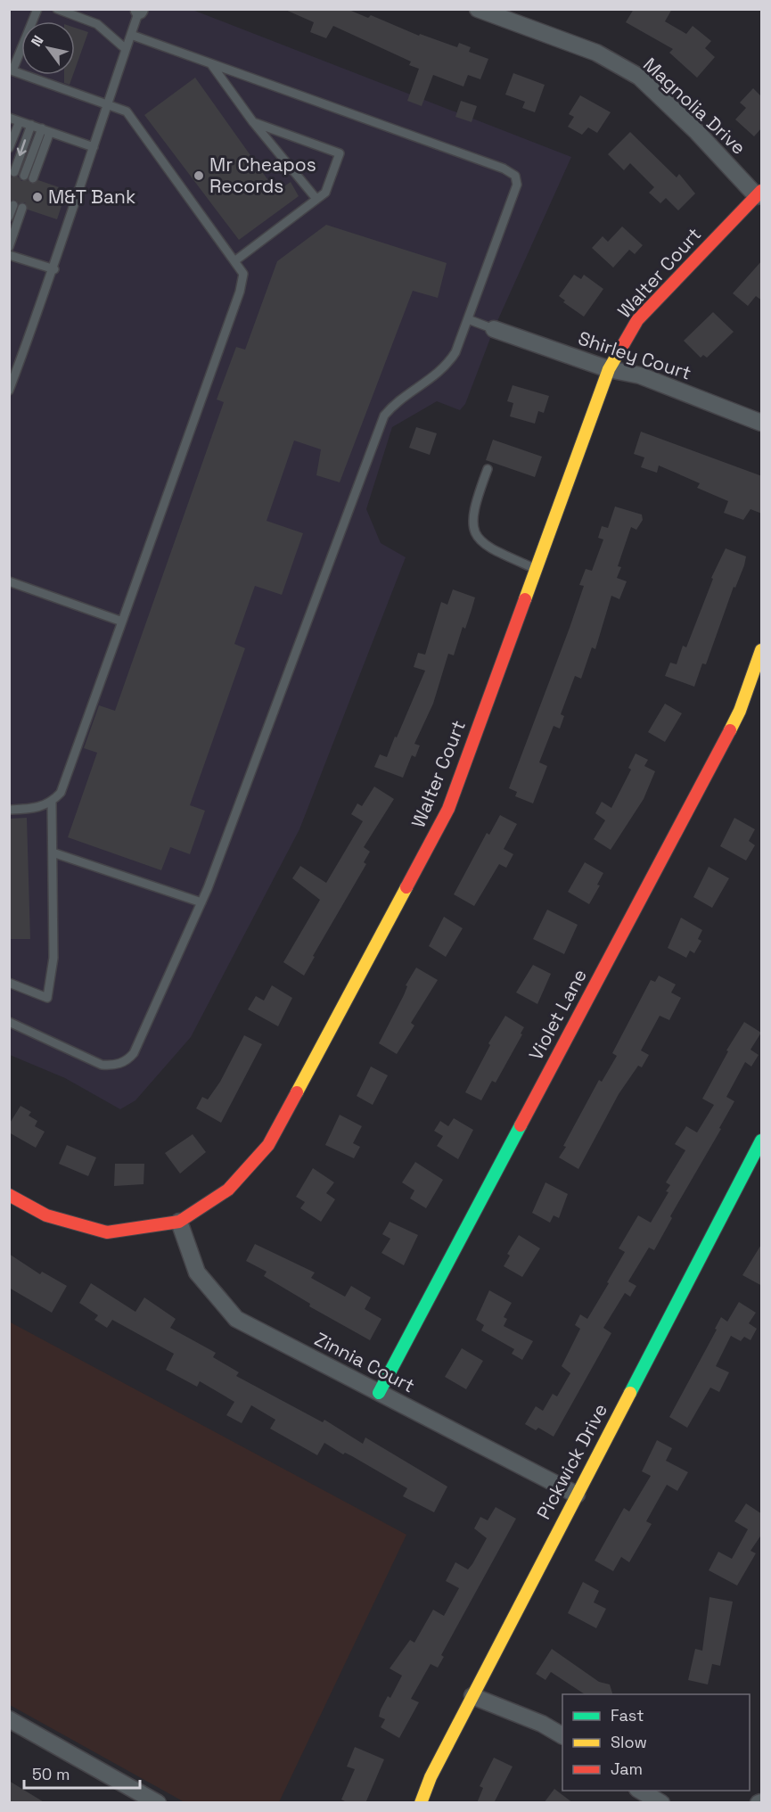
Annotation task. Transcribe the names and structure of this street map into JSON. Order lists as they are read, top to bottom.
{
  "streets": {
    "street": [
      "Magnolia Drive",
      "Walter Court",
      "Shirley Court",
      "Violet Lane",
      "Zinnia Court",
      "Pickwick Drive"
    ]
  },
  "crossings": [
    ["Magnolia Drive", "Walter Court"],
    ["Walter Court", "Shirley Court"],
    ["Walter Court", "Zinnia Court"],
    ["Violet Lane", "Zinnia Court"],
    ["Zinnia Court", "Pickwick Drive"]
  ],
  "places": ["Mr Cheapos Records", "M&T Bank"],
  "legend": ["Fast", "Slow", "Jam"],
  "scale_bar": "50 m",
  "north": "top left"
}
